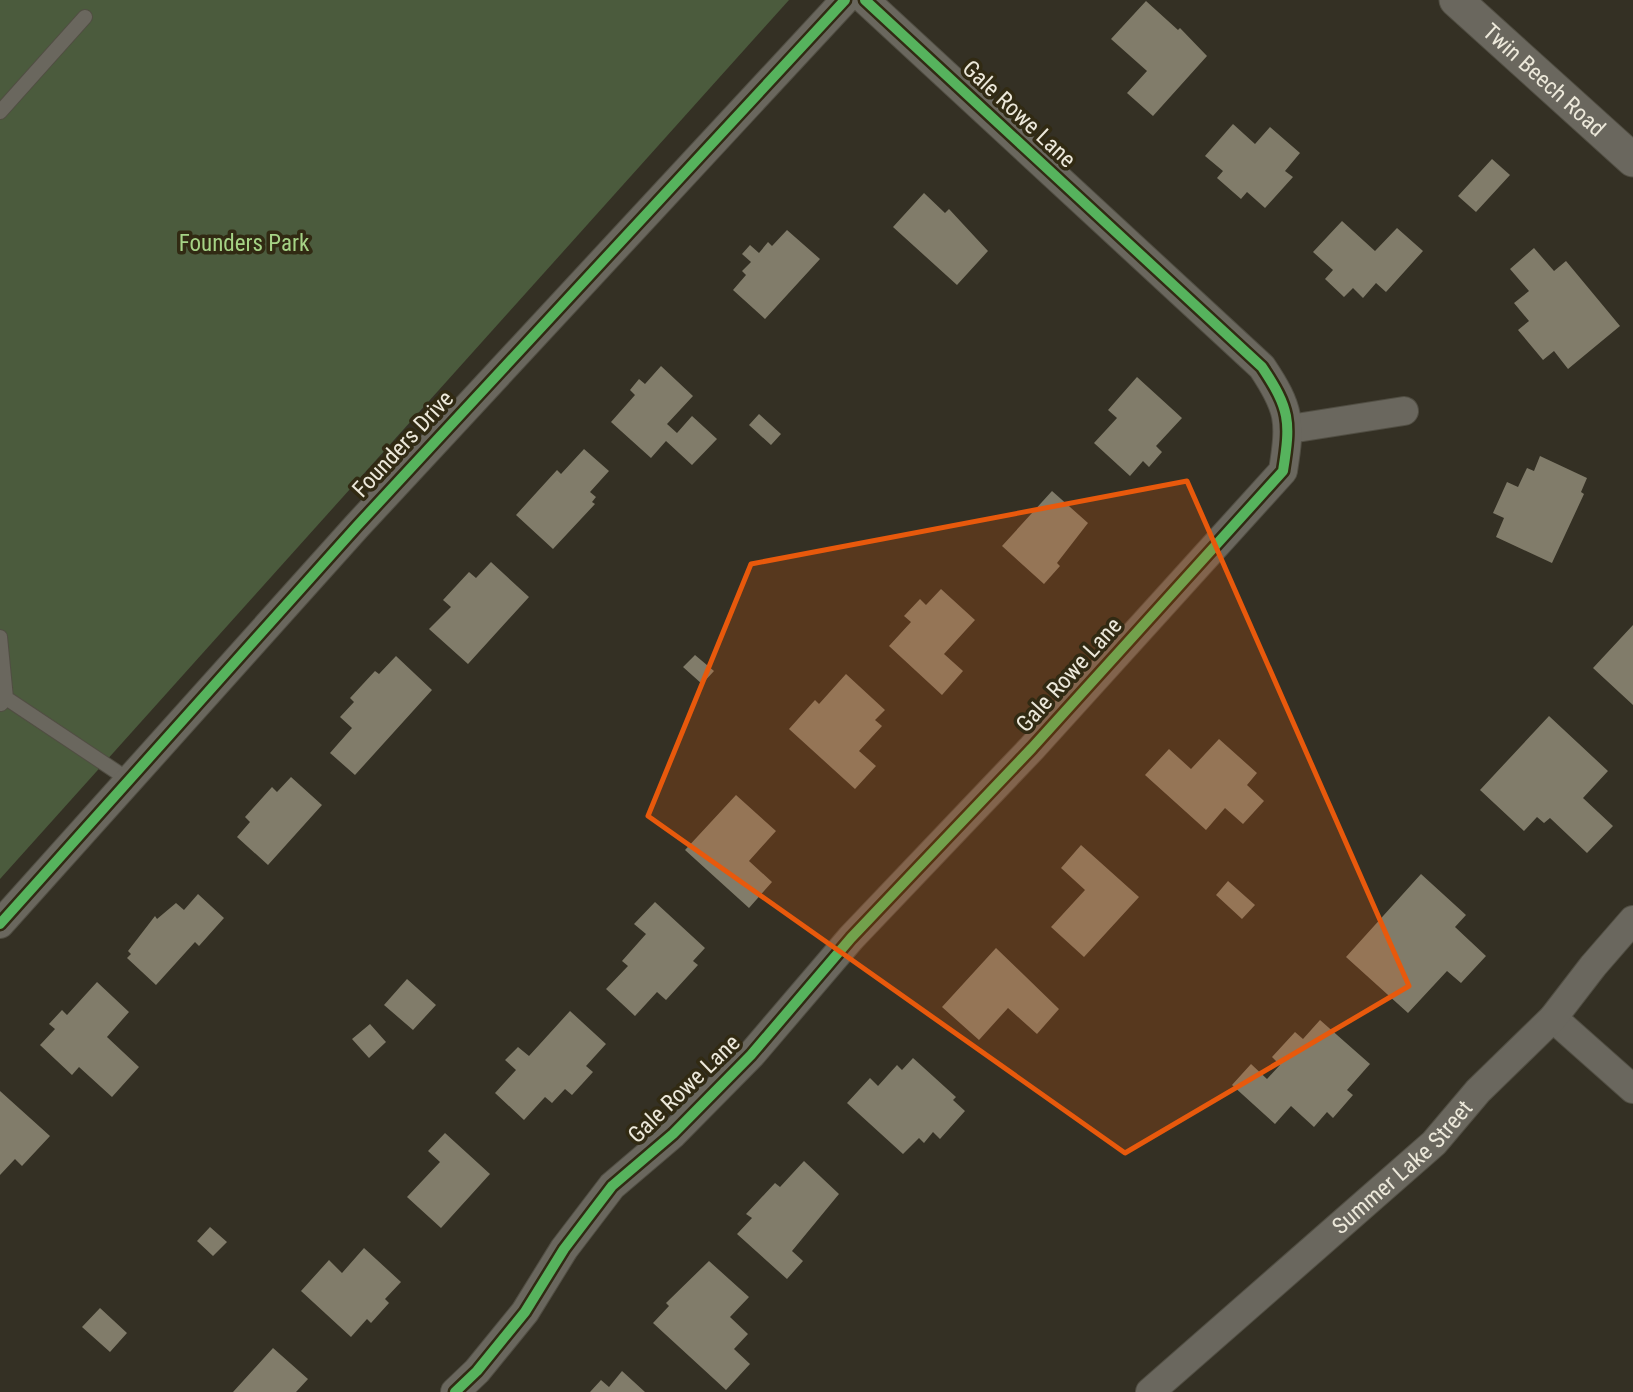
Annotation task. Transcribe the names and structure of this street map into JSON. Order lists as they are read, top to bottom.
{
  "streets": {
    "street": [
      "Twin Beech Road",
      "Gale Rowe Lane",
      "Founders Drive",
      "Summer Lake Street"
    ]
  },
  "parks": ["Founders Park"]
}
